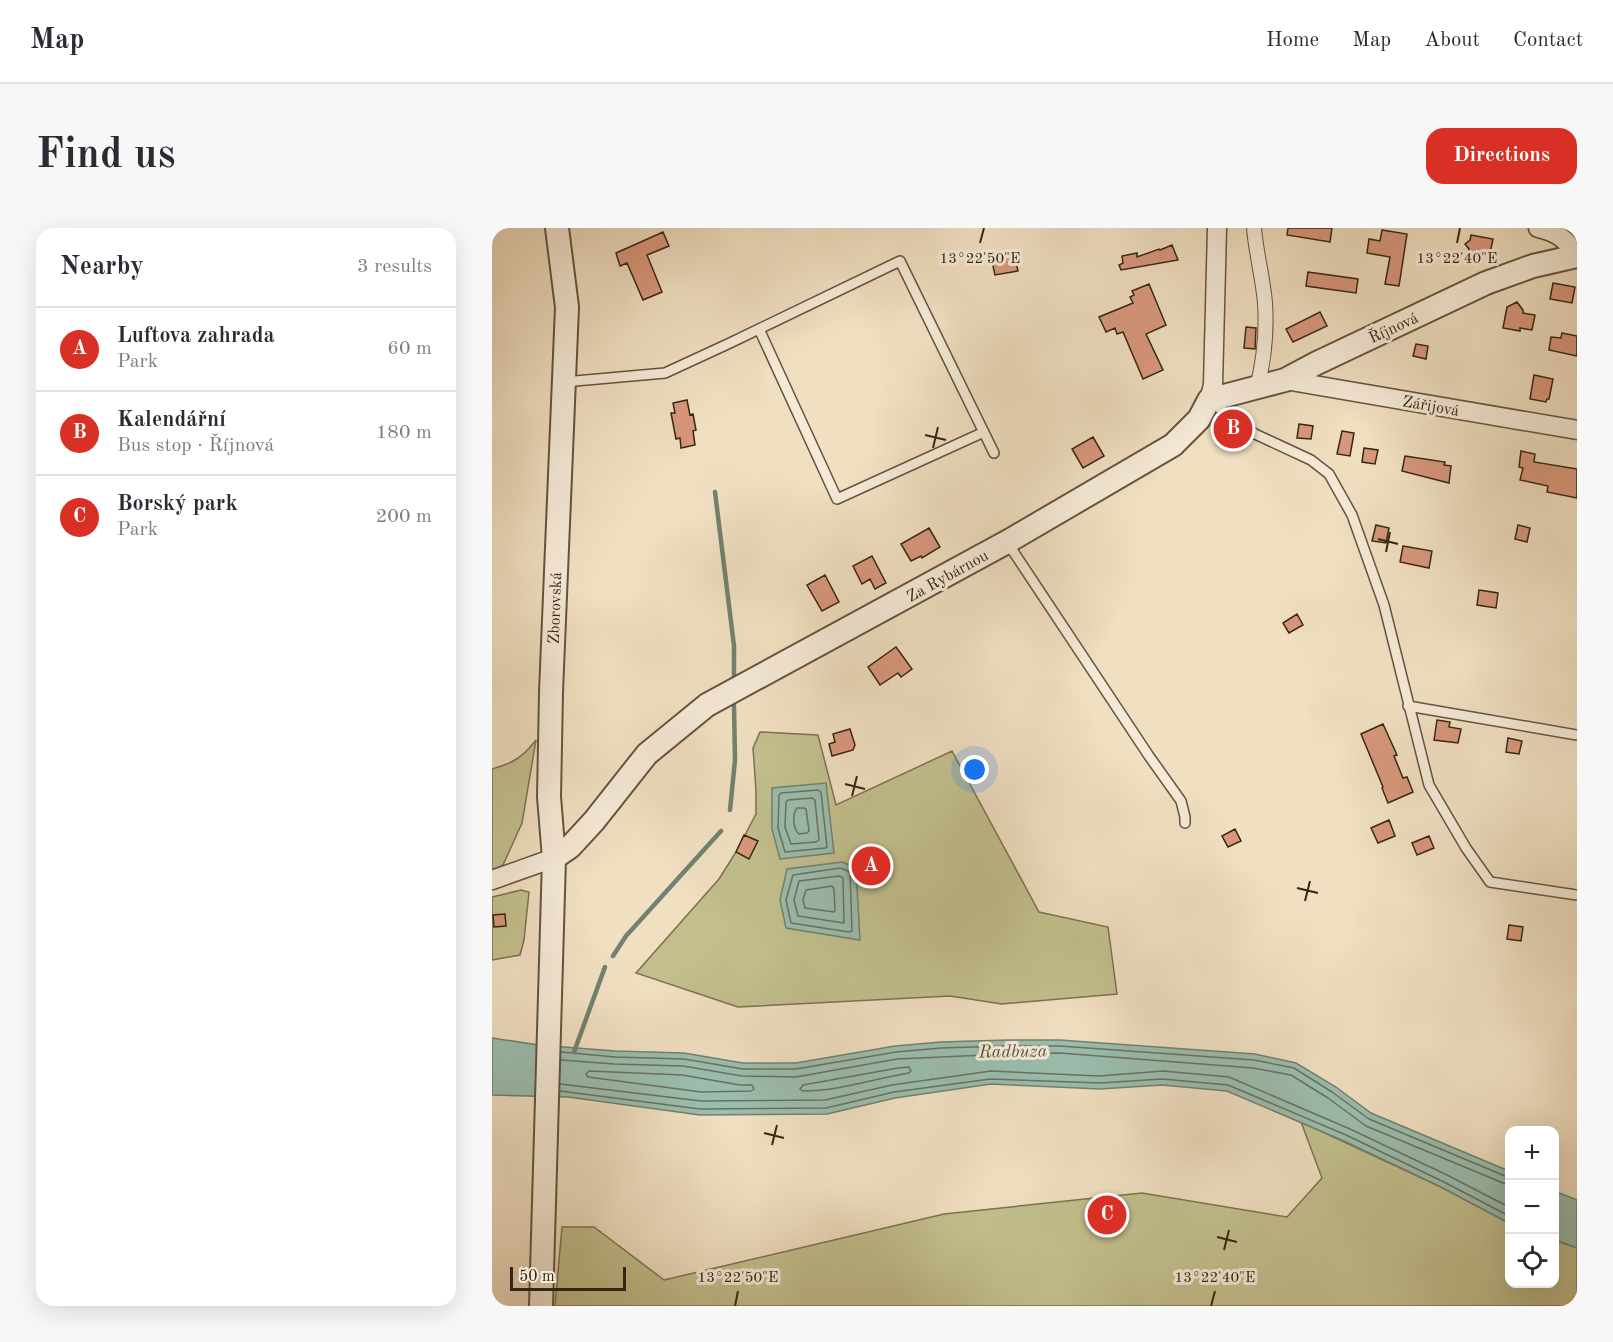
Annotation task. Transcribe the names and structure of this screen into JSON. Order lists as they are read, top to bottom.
{
  "streets": {
    "street": [
      "Říjnová",
      "Zářijová",
      "Za Rybárnou",
      "Zborovská"
    ]
  },
  "crossings": [
    ["Říjnová", "Zářijová"],
    ["Říjnová", "Za Rybárnou"],
    ["Za Rybárnou", "Zborovská"]
  ],
  "water": ["Radbuza"],
  "scale_bar": "50 m",
  "page": {
    "header": "Map",
    "nav": [
      "Home",
      "Map",
      "About",
      "Contact"
    ],
    "buttons": "Directions",
    "title": "Find us",
    "heading": ["Nearby", "3 results"],
    "list": [
      {
        "mark": "A",
        "name": "Luftova zahrada",
        "note": "Park",
        "value": "60 m"
      },
      {
        "mark": "B",
        "name": "Kalendářní",
        "note": "Bus stop · Říjnová",
        "value": "180 m"
      },
      {
        "mark": "C",
        "name": "Borský park",
        "note": "Park",
        "value": "200 m"
      }
    ],
    "pins": ["B", "A", "C"],
    "map_buttons": ["+", "−"],
    "scale": "50 m"
  },
  "coordinates": ["13°22'50\"E", "13°22'40\"E"]
}
